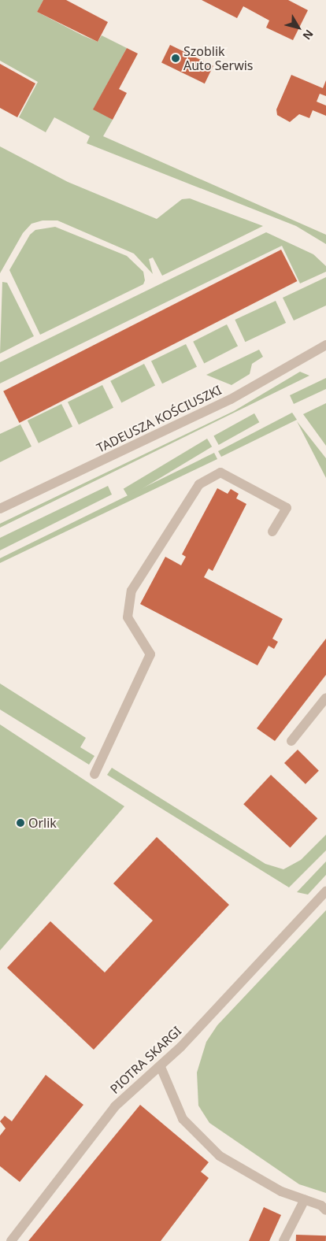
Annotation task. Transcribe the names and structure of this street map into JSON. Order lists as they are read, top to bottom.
{
  "streets": {
    "street": ["TADEUSZA KOŚCIUSZKI", "PIOTRA SKARGI"]
  },
  "places": ["Szoblik Auto Serwis", "Orlik"],
  "north": "bottom right"
}
